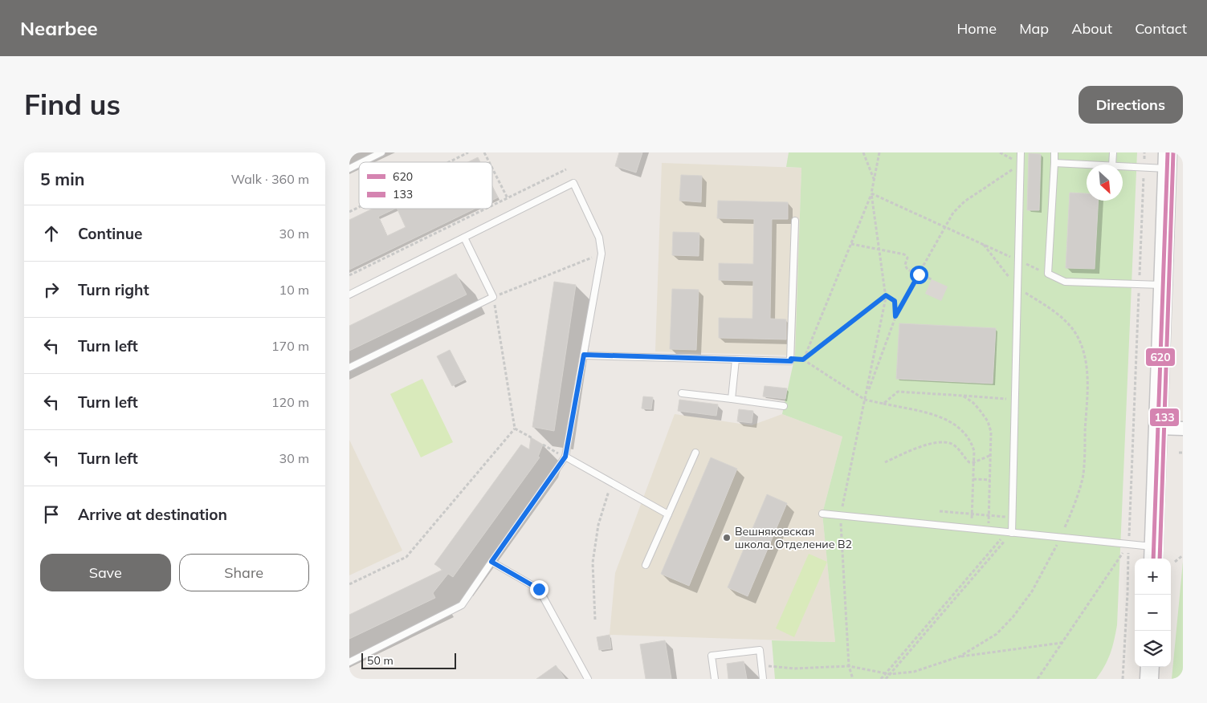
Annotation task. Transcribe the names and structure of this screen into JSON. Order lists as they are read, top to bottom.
{
  "places": ["Вешняковская школа. Отделение В2"],
  "lines": ["transit line 620", "transit line 133"],
  "legend": ["620", "133"],
  "scale_bar": "50 m",
  "north": "bottom right",
  "page": {
    "header": "Nearbee",
    "nav": [
      "Home",
      "Map",
      "About",
      "Contact"
    ],
    "buttons": [
      "Directions",
      ["Save", "Share"]
    ],
    "title": "Find us",
    "heading": ["5 min", "Walk · 360 m"],
    "list": [
      ["Continue", "30 m"],
      ["Turn right", "10 m"],
      ["Turn left", "170 m"],
      ["Turn left", "120 m"],
      ["Turn left", "30 m"],
      "Arrive at destination"
    ],
    "map_buttons": ["+", "−"],
    "scale": "50 m"
  }
}
